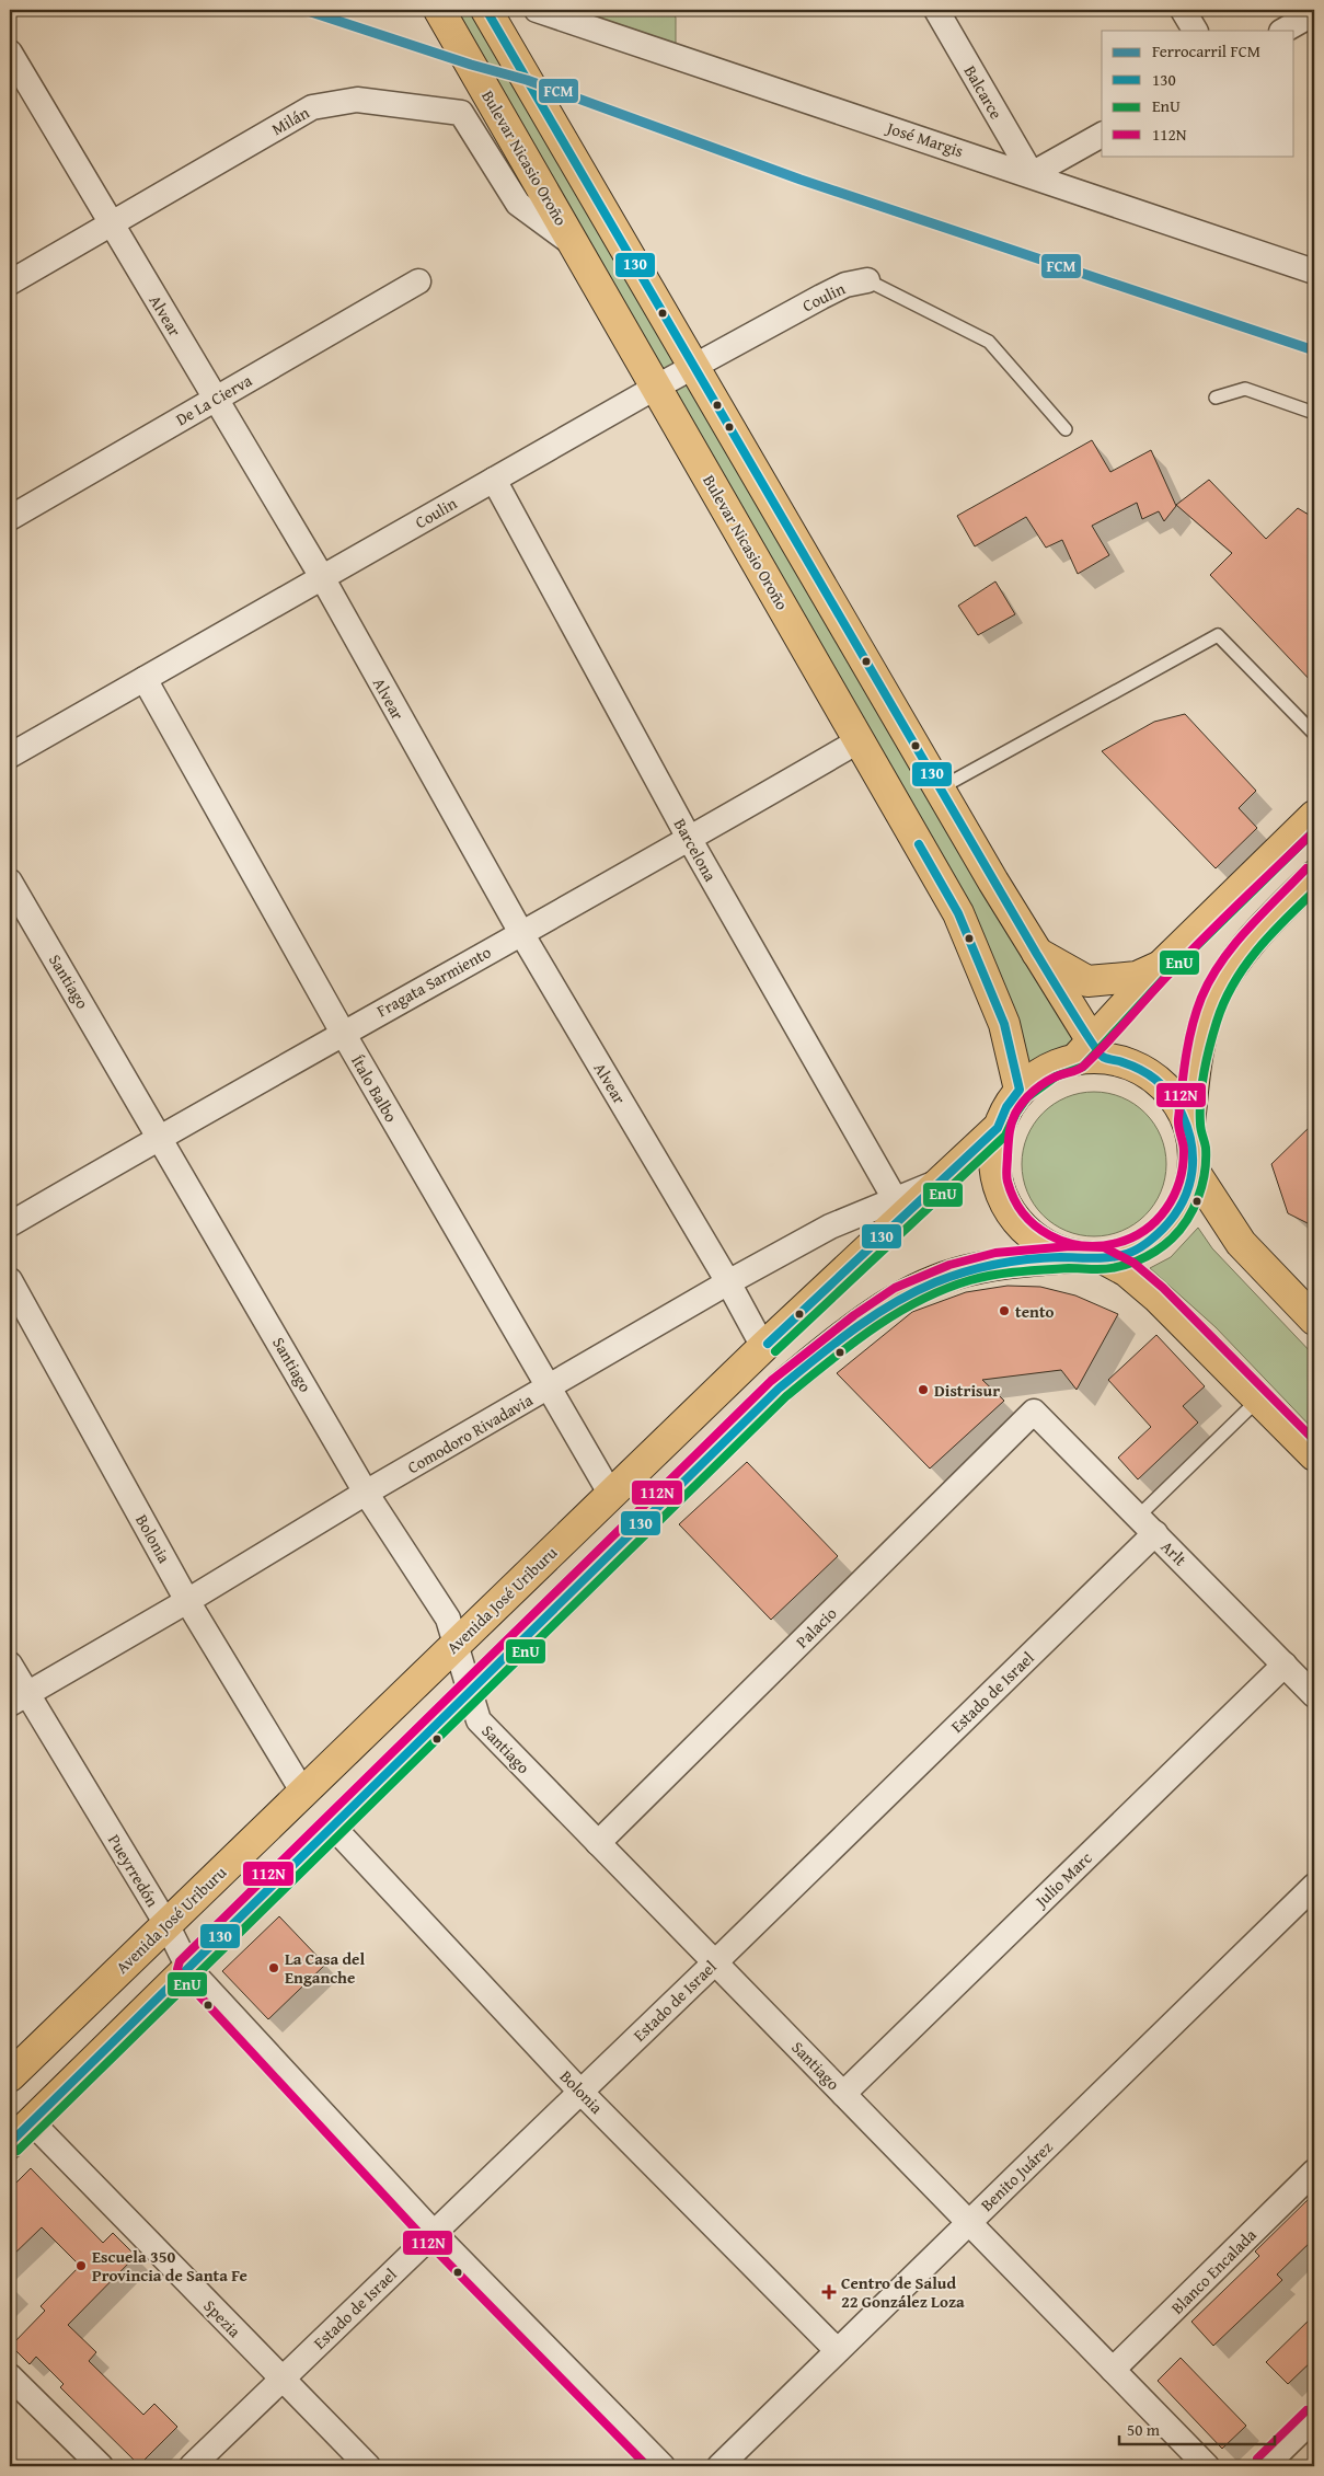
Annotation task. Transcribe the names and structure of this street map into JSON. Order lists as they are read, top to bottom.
{
  "streets": {
    "main road": ["Bulevar Nicasio Oroño", "Avenida José Uriburu"],
    "street": [
      "Balcarce",
      "Milán",
      "José Margis",
      "Coulin",
      "Alvear",
      "De La Cierva",
      "Barcelona",
      "Santiago",
      "Fragata Sarmiento",
      "Ítalo Balbo",
      "Comodoro Rivadavia",
      "Bolonia",
      "Arlt",
      "Palacio",
      "Estado de Israel",
      "Pueyrredón",
      "Julio Marc",
      "Benito Juárez",
      "Blanco Encalada",
      "Spezia"
    ]
  },
  "crossings": [
    ["Balcarce", "José Margis"],
    ["Milán", "Bulevar Nicasio Oroño"],
    ["Milán", "Alvear"],
    ["Bulevar Nicasio Oroño", "Coulin"],
    ["Bulevar Nicasio Oroño", "Fragata Sarmiento"],
    ["Coulin", "Alvear"],
    ["Coulin", "Barcelona"],
    ["Coulin", "Ítalo Balbo"],
    ["Alvear", "De La Cierva"],
    ["Alvear", "Fragata Sarmiento"],
    ["Alvear", "Comodoro Rivadavia"],
    ["Alvear", "Avenida José Uriburu"],
    ["Barcelona", "Fragata Sarmiento"],
    ["Barcelona", "Comodoro Rivadavia"],
    ["Barcelona", "Avenida José Uriburu"],
    ["Santiago", "Fragata Sarmiento"],
    ["Santiago", "Comodoro Rivadavia"],
    ["Santiago", "Avenida José Uriburu"],
    ["Santiago", "Palacio"],
    ["Santiago", "Estado de Israel"],
    ["Santiago", "Julio Marc"],
    ["Santiago", "Benito Juárez"],
    ["Santiago", "Blanco Encalada"],
    ["Fragata Sarmiento", "Ítalo Balbo"],
    ["Ítalo Balbo", "Comodoro Rivadavia"],
    ["Ítalo Balbo", "Avenida José Uriburu"],
    ["Comodoro Rivadavia", "Bolonia"],
    ["Comodoro Rivadavia", "Avenida José Uriburu"],
    ["Comodoro Rivadavia", "Pueyrredón"],
    ["Bolonia", "Avenida José Uriburu"],
    ["Bolonia", "Estado de Israel"],
    ["Bolonia", "Benito Juárez"],
    ["Arlt", "Palacio"],
    ["Arlt", "Estado de Israel"],
    ["Arlt", "Julio Marc"],
    ["Avenida José Uriburu", "Pueyrredón"],
    ["Estado de Israel", "Pueyrredón"],
    ["Estado de Israel", "Spezia"]
  ],
  "places": {
    "other": [
      "tento",
      "Distrisur",
      "La Casa del Enganche",
      "Escuela 350 Provincia de Santa Fe"
    ],
    "health": ["Centro de Salud 22 González Loza"]
  },
  "lines": [
    "rail line FCM",
    "transit line 130",
    "transit line EnU",
    "transit line 112N"
  ],
  "legend": [
    "Ferrocarril FCM",
    "130",
    "EnU",
    "112N"
  ],
  "scale_bar": "50 m"
}
